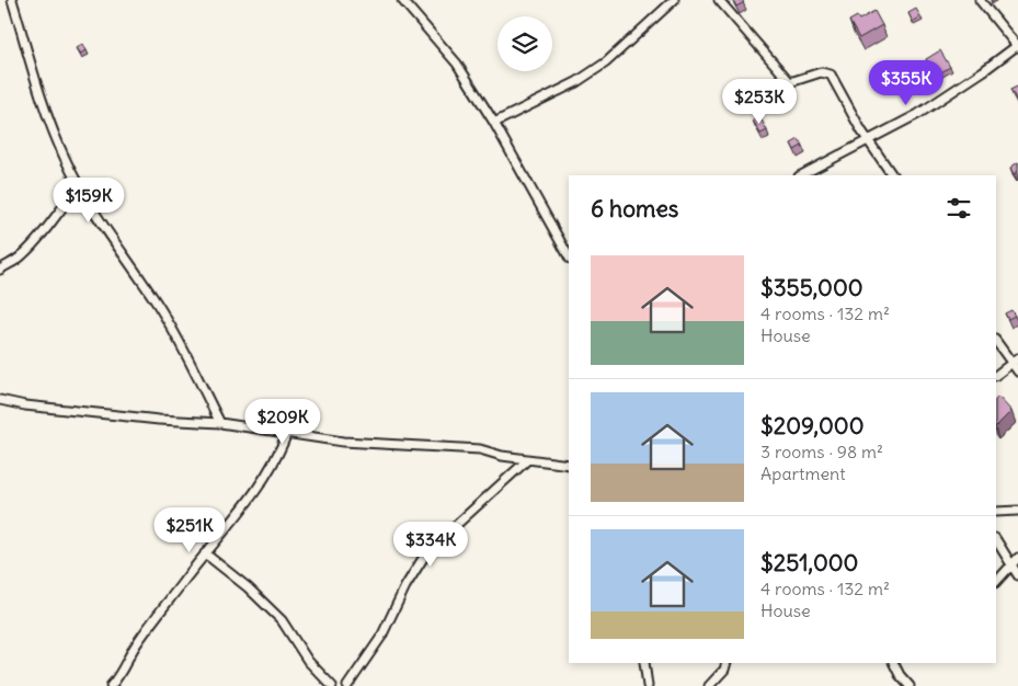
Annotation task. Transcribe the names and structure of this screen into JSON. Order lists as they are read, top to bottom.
{
  "page": {
    "price": [
      "$355K",
      "$253K",
      "$159K",
      "$209K",
      "$251K",
      "$334K"
    ],
    "heading": "6 homes",
    "list": [
      {
        "name": "$355,000",
        "note": "4 rooms · 132 m² · House"
      },
      {
        "name": "$209,000",
        "note": "3 rooms · 98 m² · Apartment"
      },
      {
        "name": "$251,000",
        "note": "4 rooms · 132 m² · House"
      }
    ]
  }
}
